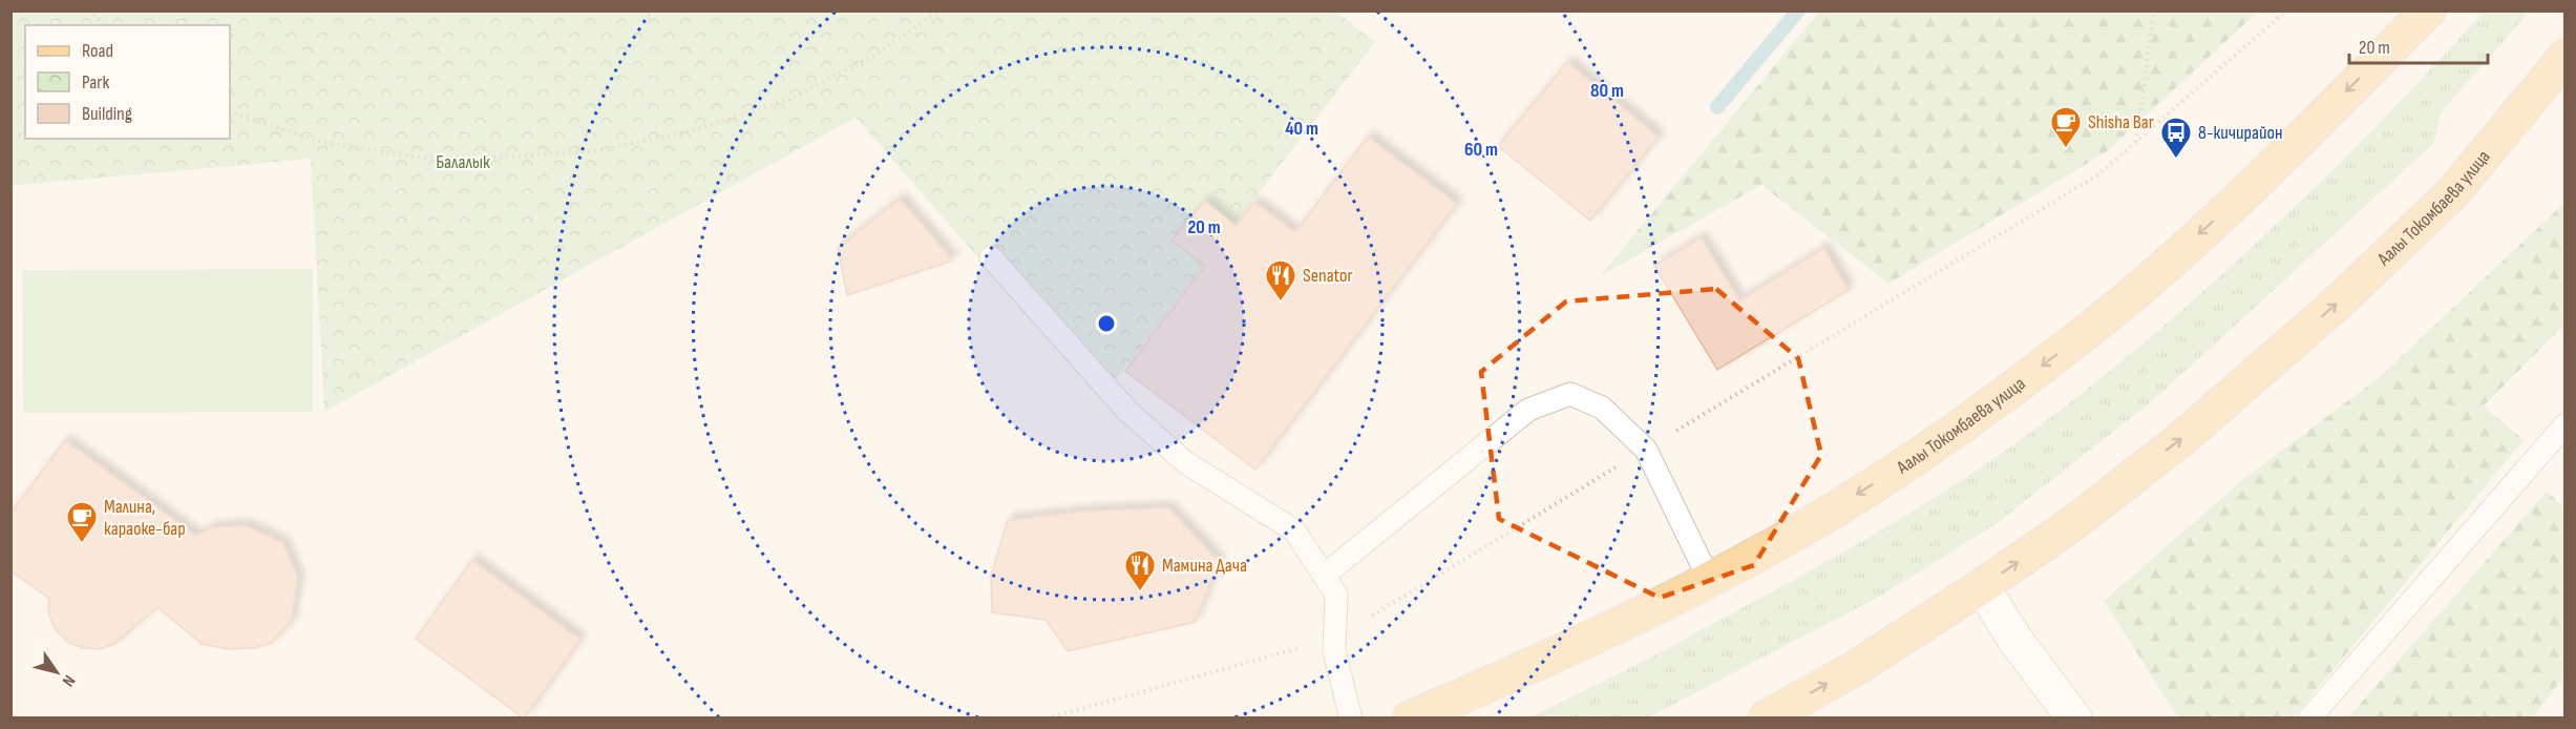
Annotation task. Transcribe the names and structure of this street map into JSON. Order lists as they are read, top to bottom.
{
  "streets": {
    "main road": ["Аалы Токомбаева улица"]
  },
  "parks": ["Балалык"],
  "places": {
    "cafe": ["Shisha Bar", "Малина, караоке-бар"],
    "bus stop": ["8-кичирайон"],
    "restaurant": ["Senator", "Мамина Дача"]
  },
  "legend": ["Road", "Park", "Building"],
  "scale_bar": "20 m",
  "north": "bottom right",
  "rings": [
    "80 m",
    "40 m",
    "60 m",
    "20 m"
  ]
}
